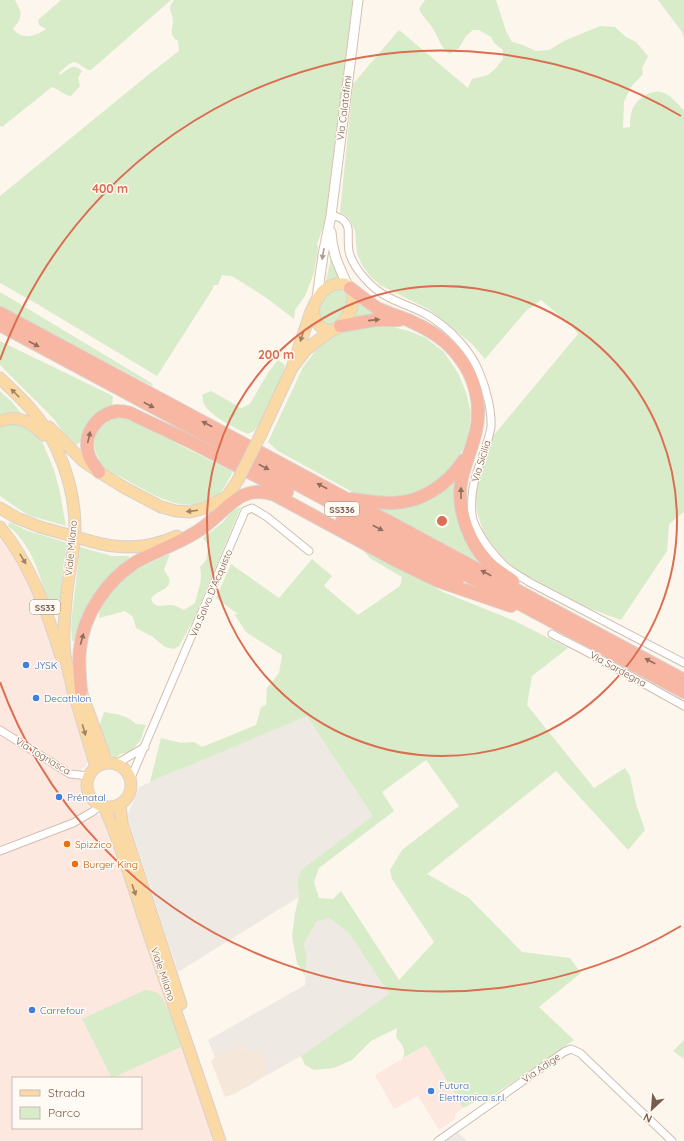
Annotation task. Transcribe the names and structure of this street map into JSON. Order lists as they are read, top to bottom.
{
  "streets": {
    "highway": ["SS336"],
    "main road": ["Viale Milano", "SS33"],
    "street": [
      "Via Calatafimi",
      "Via Sicilia",
      "Via Salvo D'Acquisto",
      "Via Sardegna",
      "Via Tognasca",
      "Via Adige"
    ]
  },
  "crossings": [
    ["Via Calatafimi", "Via Sicilia"],
    ["Viale Milano", "Via Salvo D'Acquisto"],
    ["Viale Milano", "Via Tognasca"],
    ["Via Salvo D'Acquisto", "Via Tognasca"]
  ],
  "places": [
    "JYSK",
    "Decathlon",
    "Prénatal",
    "Spizzico",
    "Burger King",
    "Carrefour",
    "Futura Elettronica s.r.l."
  ],
  "legend": ["Strada", "Parco"],
  "north": "bottom left",
  "rings": ["400 m", "200 m"]
}
